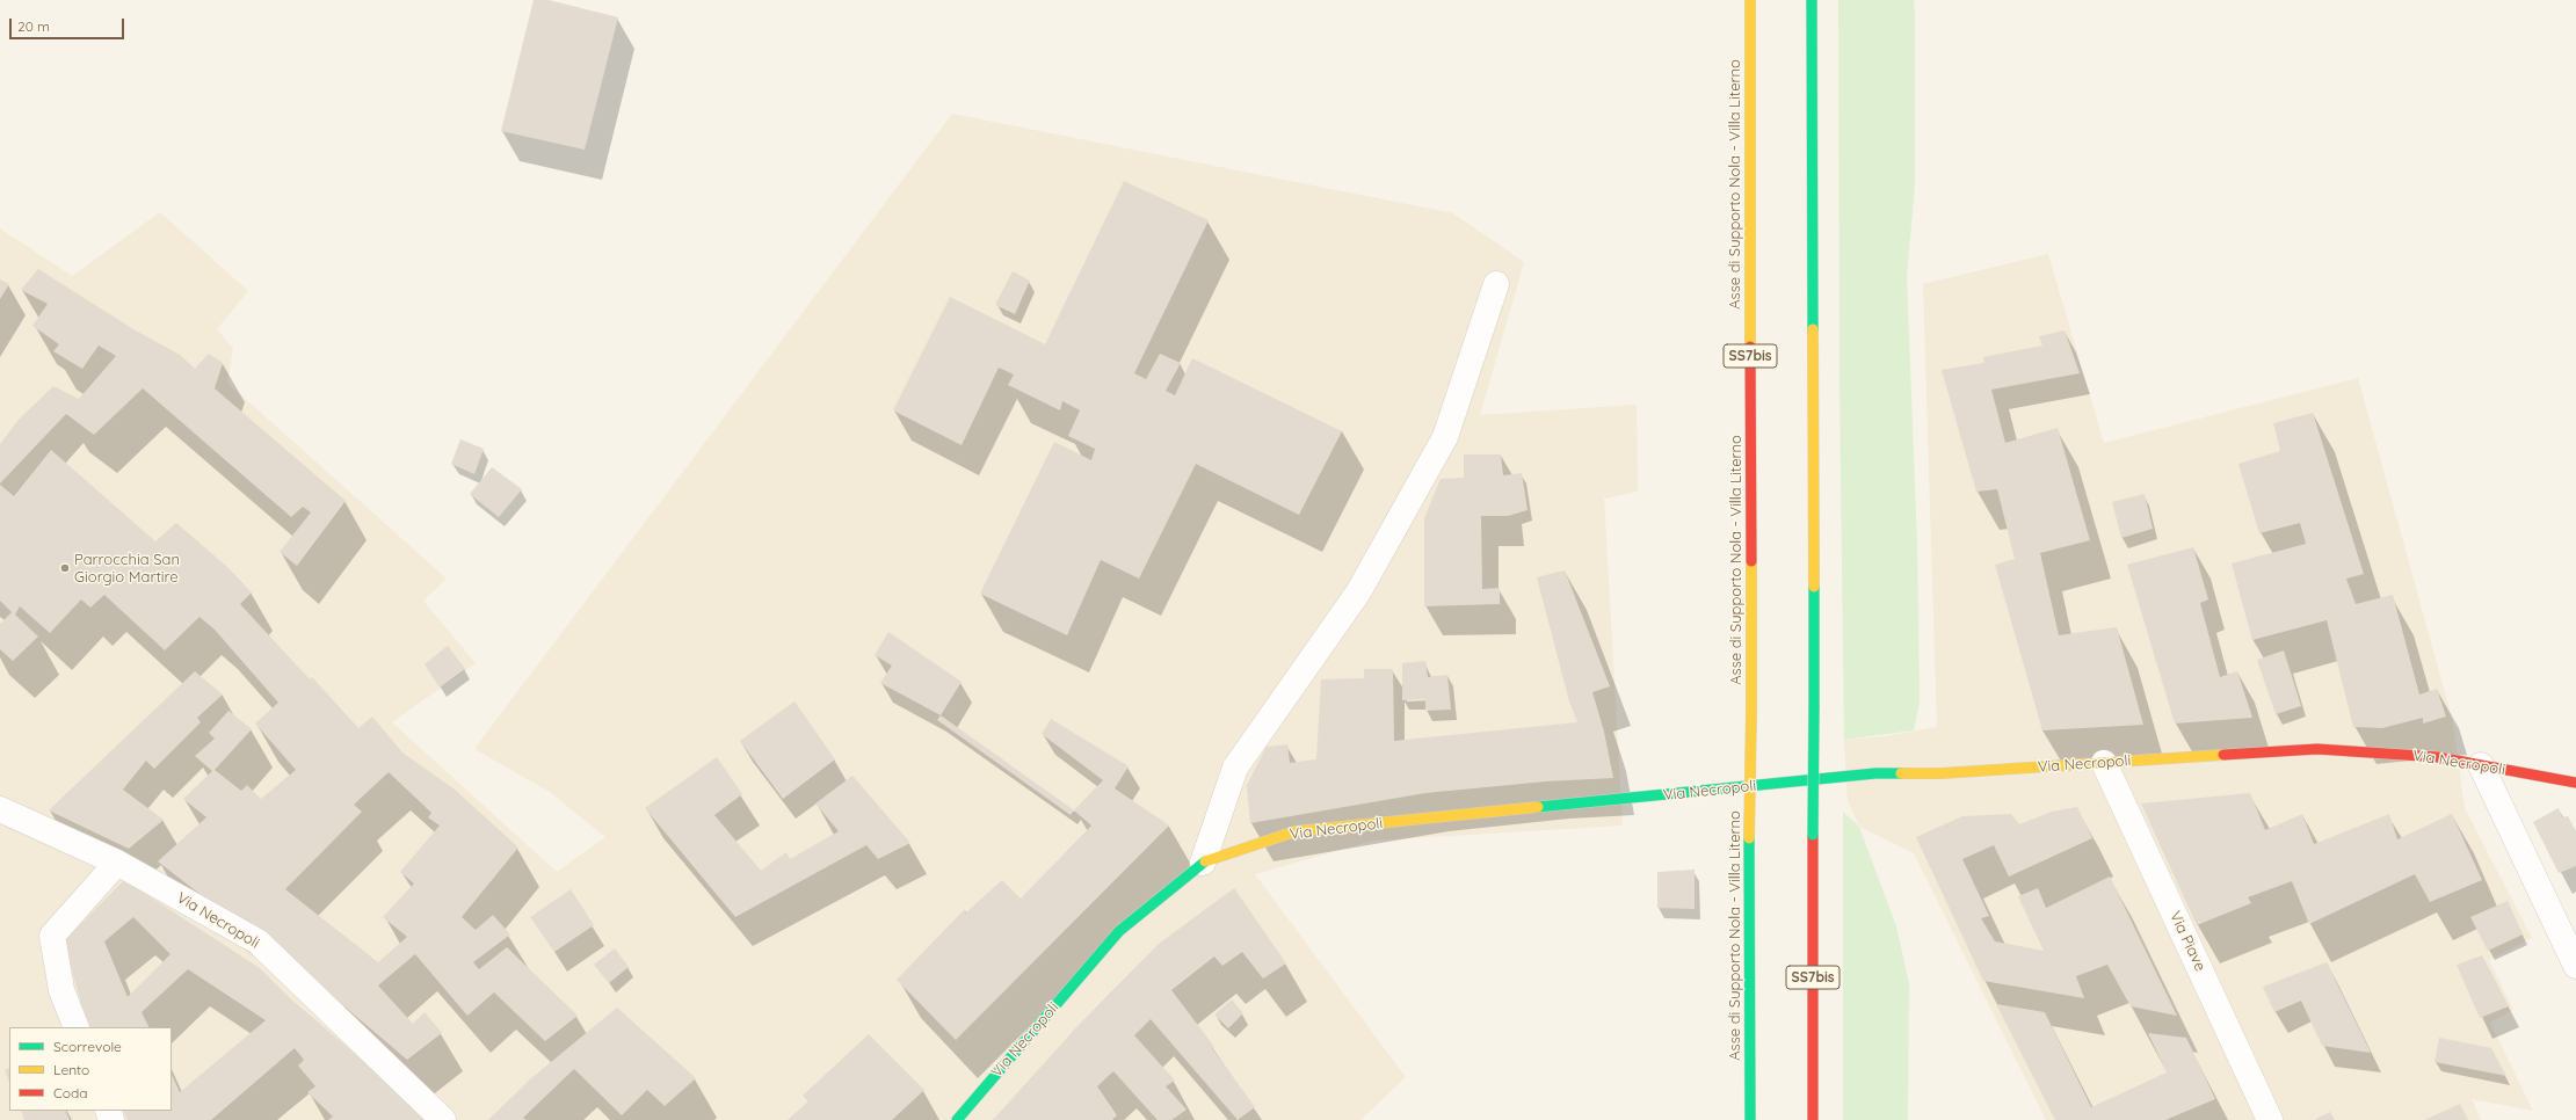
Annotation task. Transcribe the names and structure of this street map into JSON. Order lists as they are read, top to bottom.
{
  "streets": {
    "main road": ["Asse di Supporto Nola - Villa Literno", "SS7bis", "Via Necropoli"],
    "street": ["Via Piave"]
  },
  "crossings": [
    ["Via Necropoli", "Via Piave"]
  ],
  "places": ["Parrocchia San Giorgio Martire"],
  "legend": ["Scorrevole", "Lento", "Coda"],
  "scale_bar": "20 m"
}
